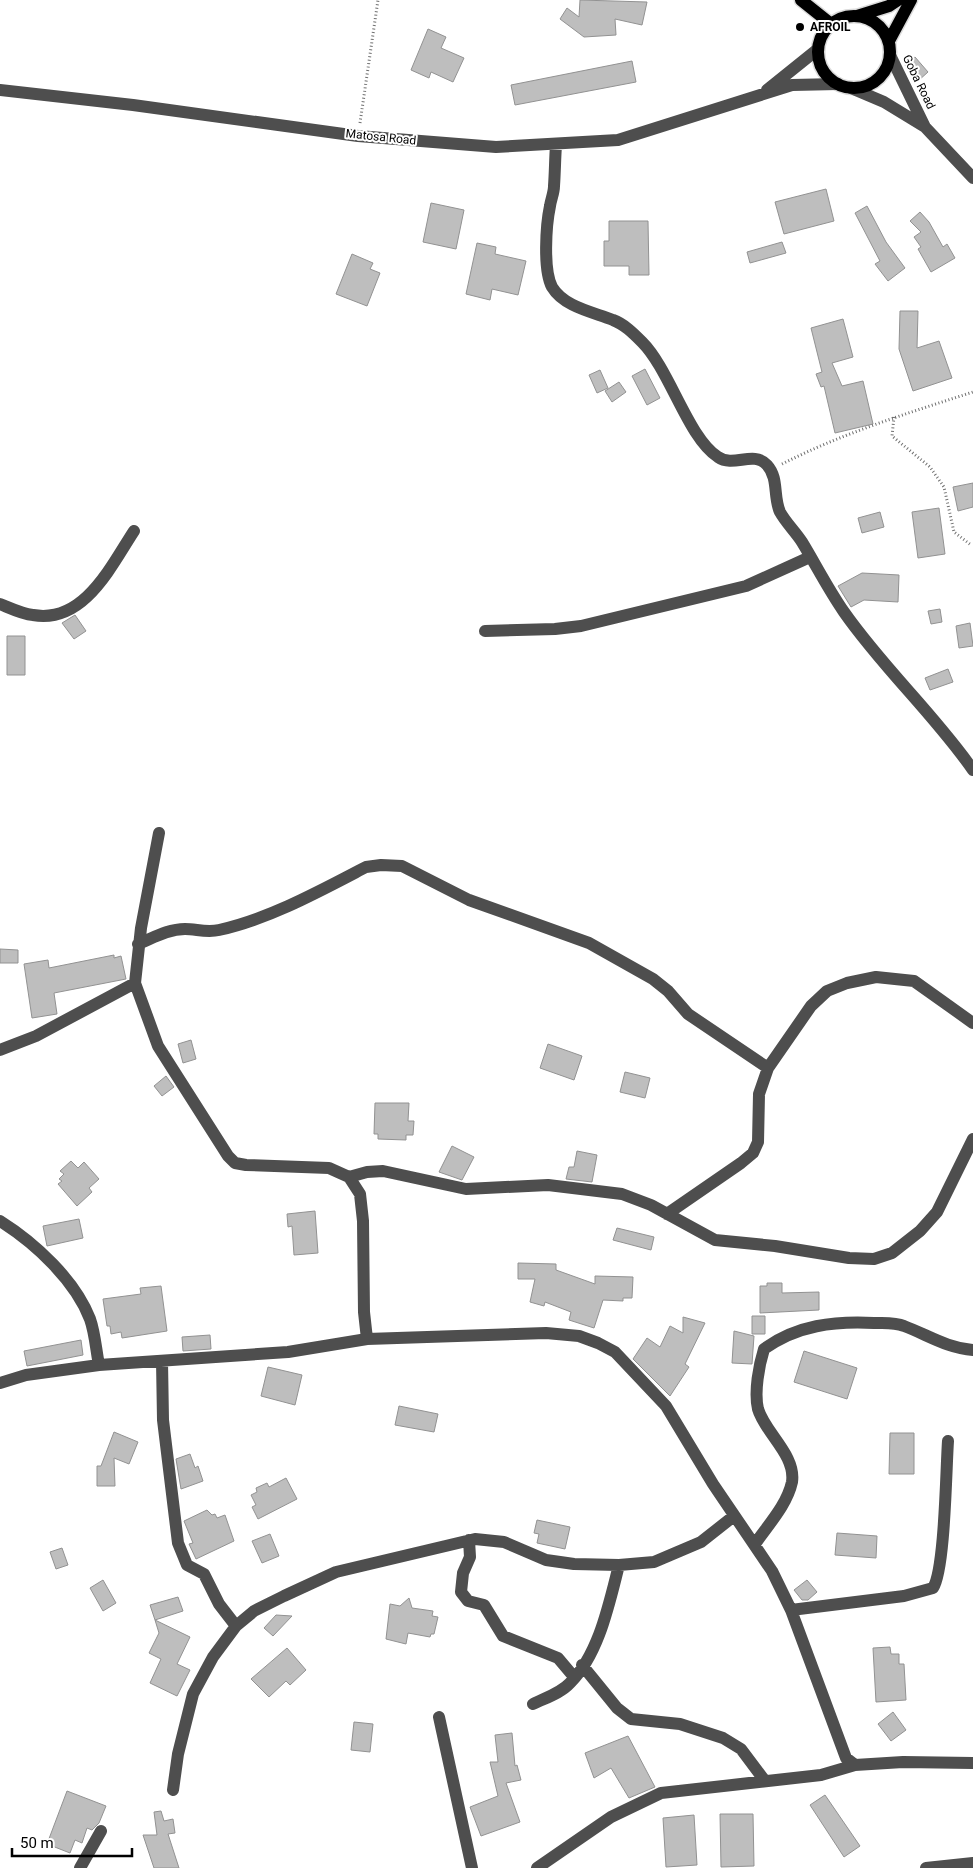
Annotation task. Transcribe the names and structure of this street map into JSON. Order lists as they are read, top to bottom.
{
  "streets": {
    "street": ["Goba Road", "Matosa Road"]
  },
  "crossings": [
    ["Goba Road", "Matosa Road"]
  ],
  "places": ["AFROIL"],
  "scale_bar": "50 m"
}
